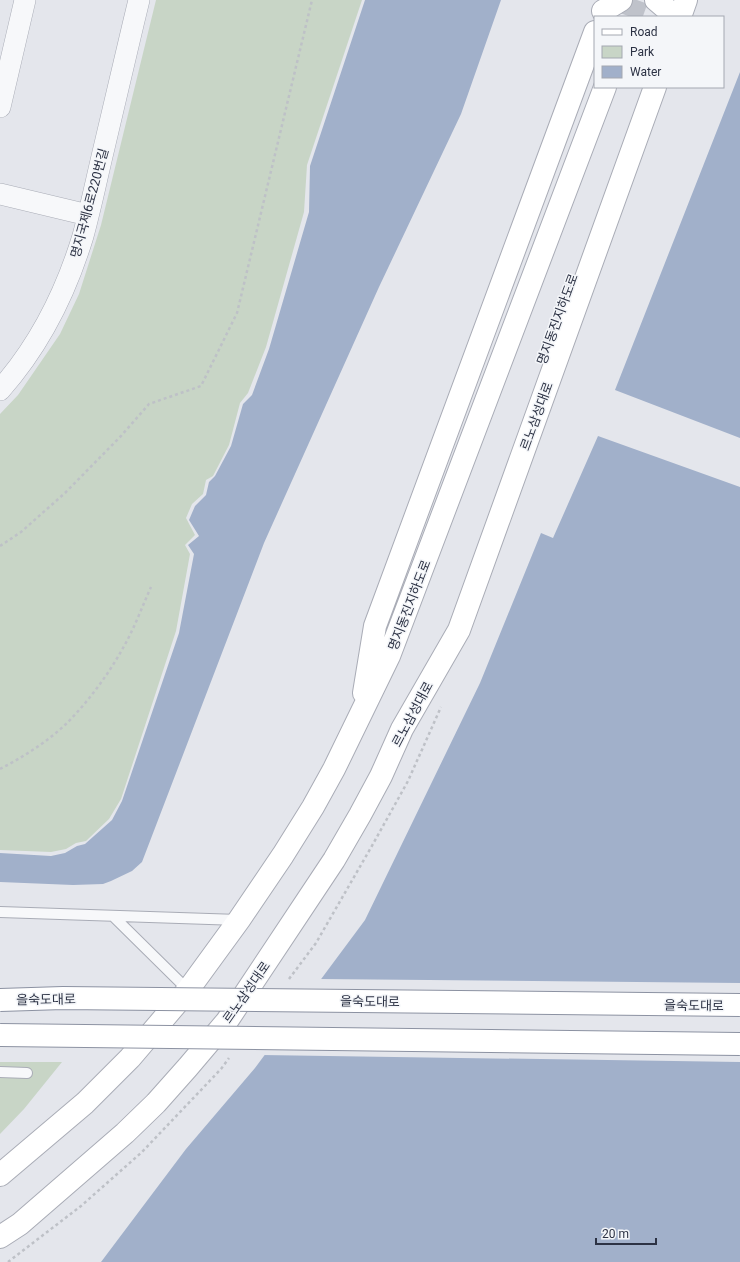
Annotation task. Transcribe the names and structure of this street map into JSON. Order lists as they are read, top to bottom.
{
  "streets": {
    "main road": ["명지동진지하도로", "르노삼성대로", "을숙도대로"],
    "street": ["명지국제6로220번길"]
  },
  "crossings": [
    ["명지동진지하도로", "르노삼성대로"]
  ],
  "legend": ["Road", "Park", "Water"],
  "scale_bar": "20 m"
}
